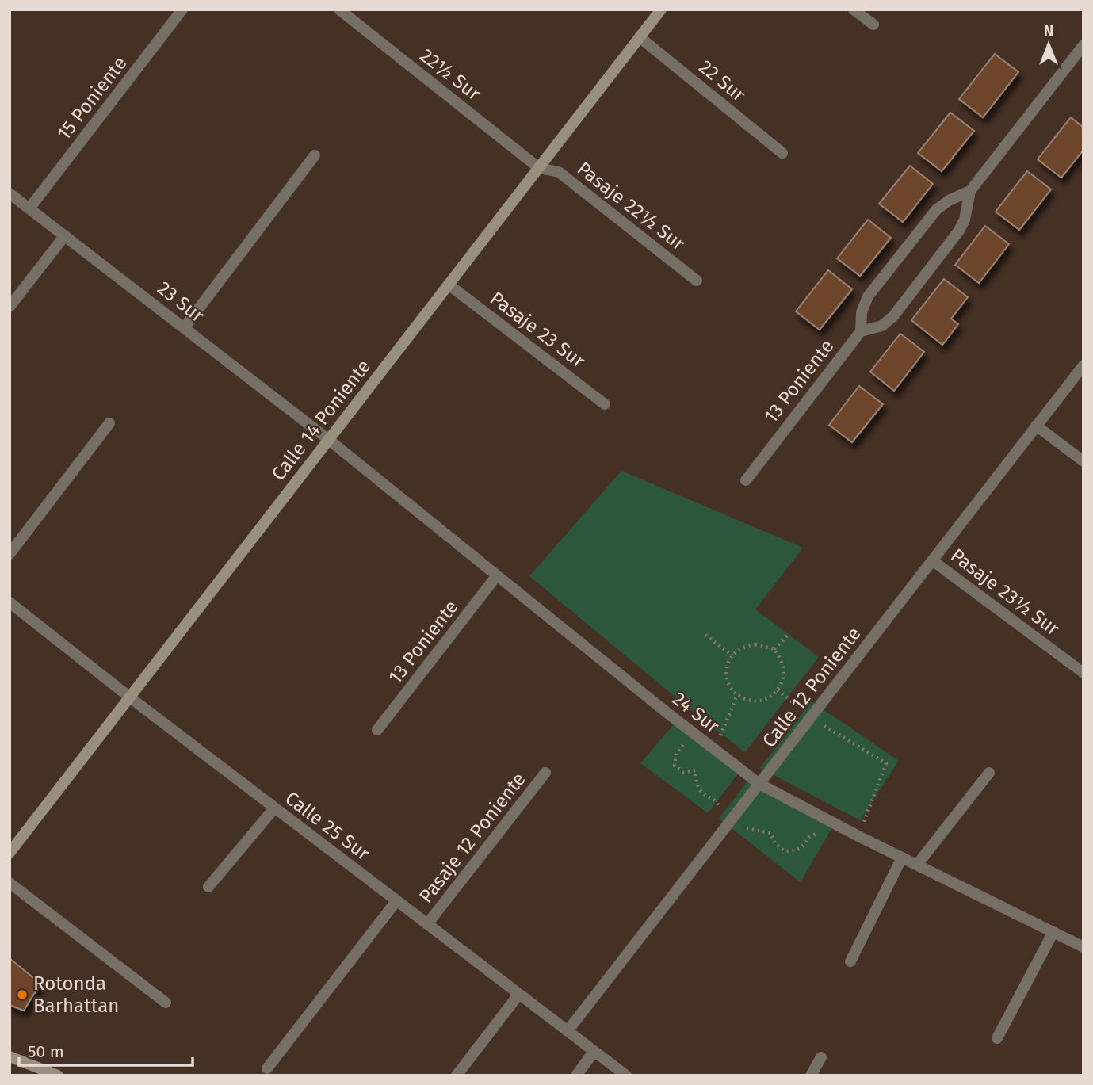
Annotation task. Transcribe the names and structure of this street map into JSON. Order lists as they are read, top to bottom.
{
  "streets": {
    "street": [
      "22½ Sur",
      "22 Sur",
      "15 Poniente",
      "Pasaje 22½ Sur",
      "23 Sur",
      "Pasaje 23 Sur",
      "13 Poniente",
      "Calle 14 Poniente",
      "Pasaje 23½ Sur",
      "Calle 12 Poniente",
      "24 Sur",
      "Calle 25 Sur",
      "Pasaje 12 Poniente"
    ]
  },
  "crossings": [
    ["22½ Sur", "Pasaje 22½ Sur"],
    ["22½ Sur", "Calle 14 Poniente"],
    ["22 Sur", "Calle 14 Poniente"],
    ["15 Poniente", "23 Sur"],
    ["Pasaje 22½ Sur", "Calle 14 Poniente"],
    ["23 Sur", "Calle 14 Poniente"],
    ["23 Sur", "24 Sur"],
    ["Pasaje 23 Sur", "Calle 14 Poniente"],
    ["13 Poniente", "24 Sur"],
    ["Calle 14 Poniente", "24 Sur"],
    ["Calle 14 Poniente", "Calle 25 Sur"],
    ["Pasaje 23½ Sur", "Calle 12 Poniente"],
    ["Calle 12 Poniente", "24 Sur"],
    ["Calle 12 Poniente", "Calle 25 Sur"],
    ["Calle 25 Sur", "Pasaje 12 Poniente"]
  ],
  "places": ["Rotonda Barhattan"],
  "scale_bar": "50 m",
  "north": "top"
}
